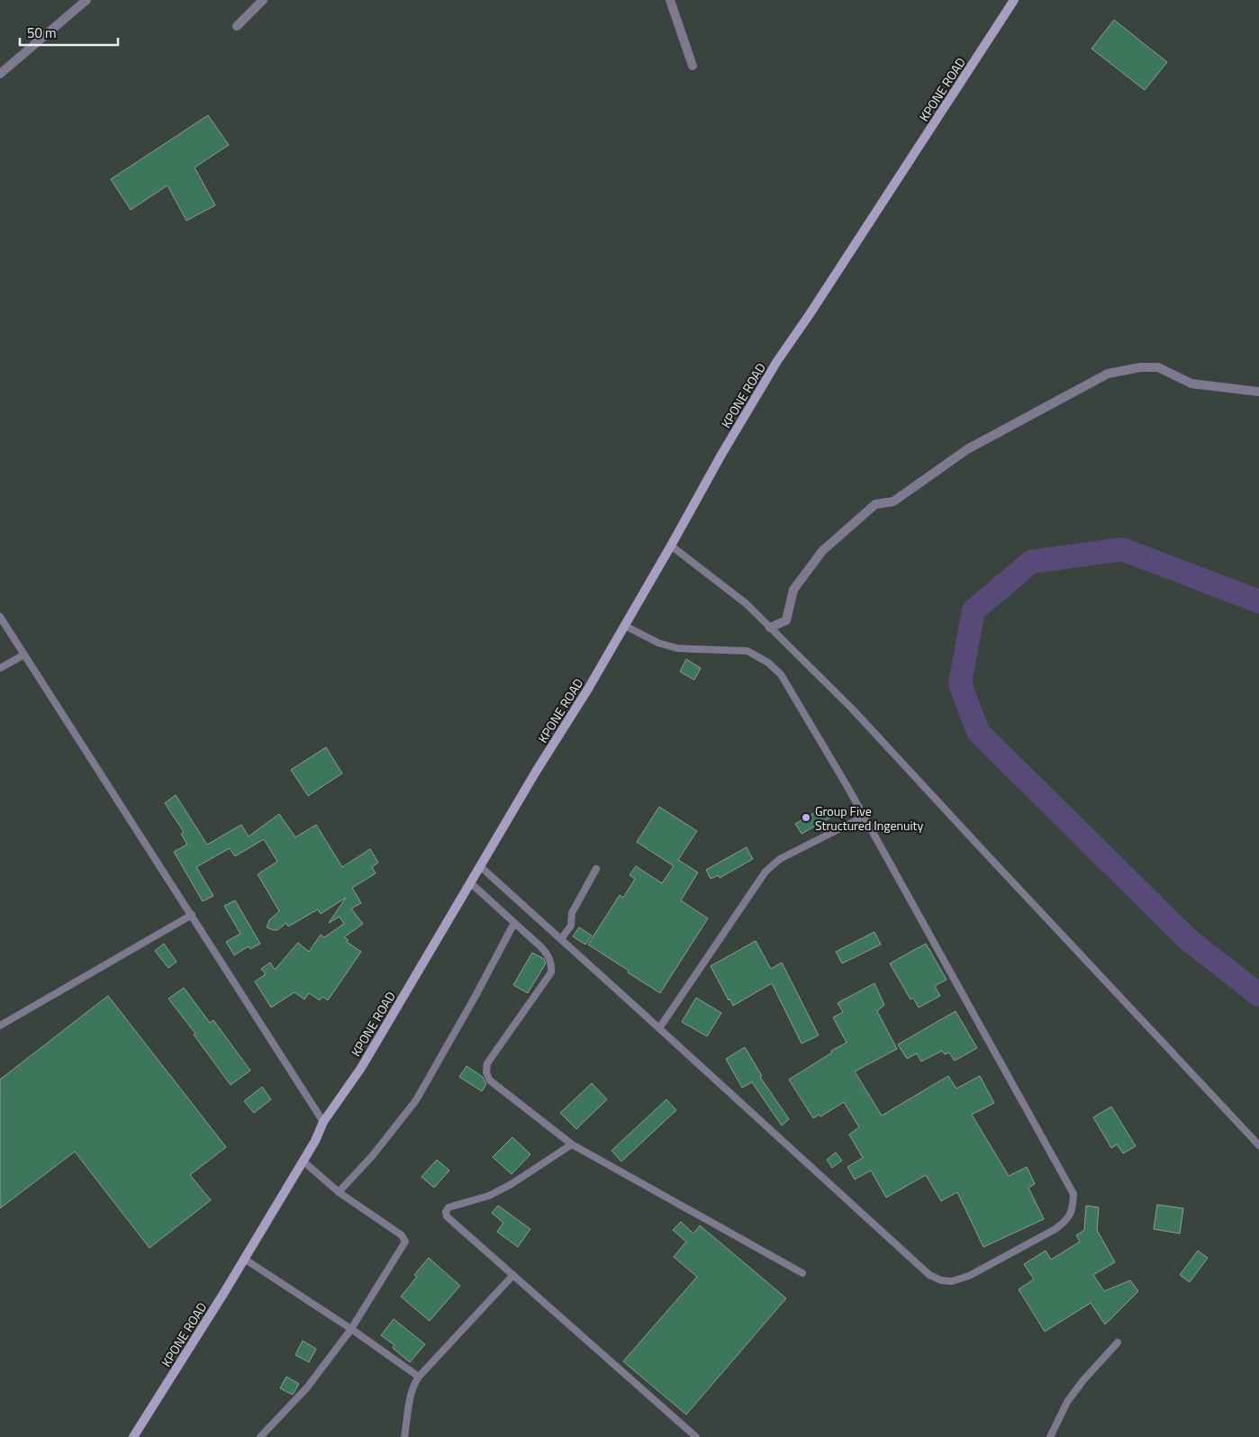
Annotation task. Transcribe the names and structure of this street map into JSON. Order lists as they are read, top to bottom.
{
  "streets": {
    "main road": ["KPONE ROAD"]
  },
  "places": ["Group Five Structured Ingenuity"],
  "scale_bar": "50 m"
}
